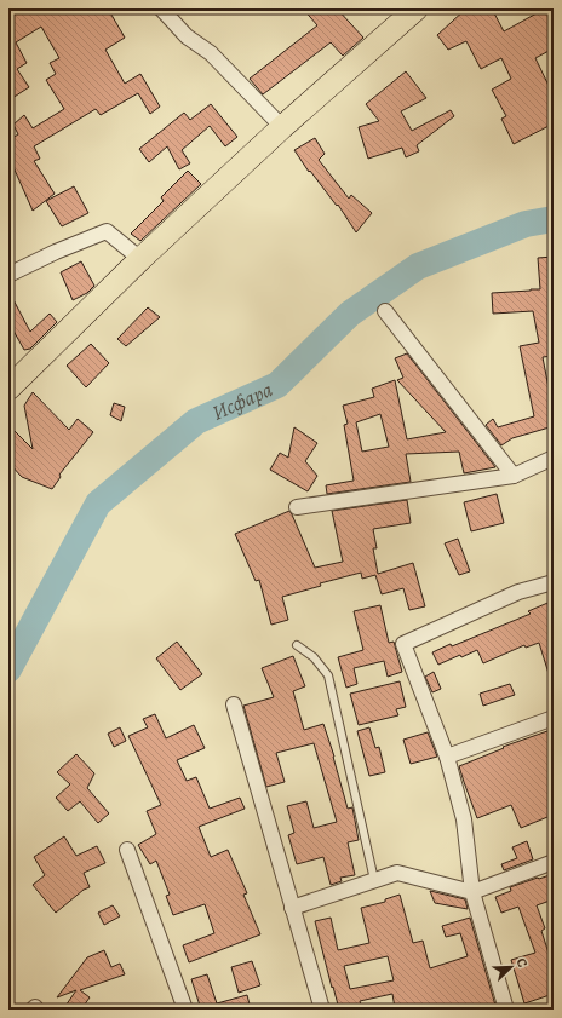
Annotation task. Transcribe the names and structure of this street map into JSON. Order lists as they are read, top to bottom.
{
  "water": ["Исфара"],
  "north": "top right"
}
